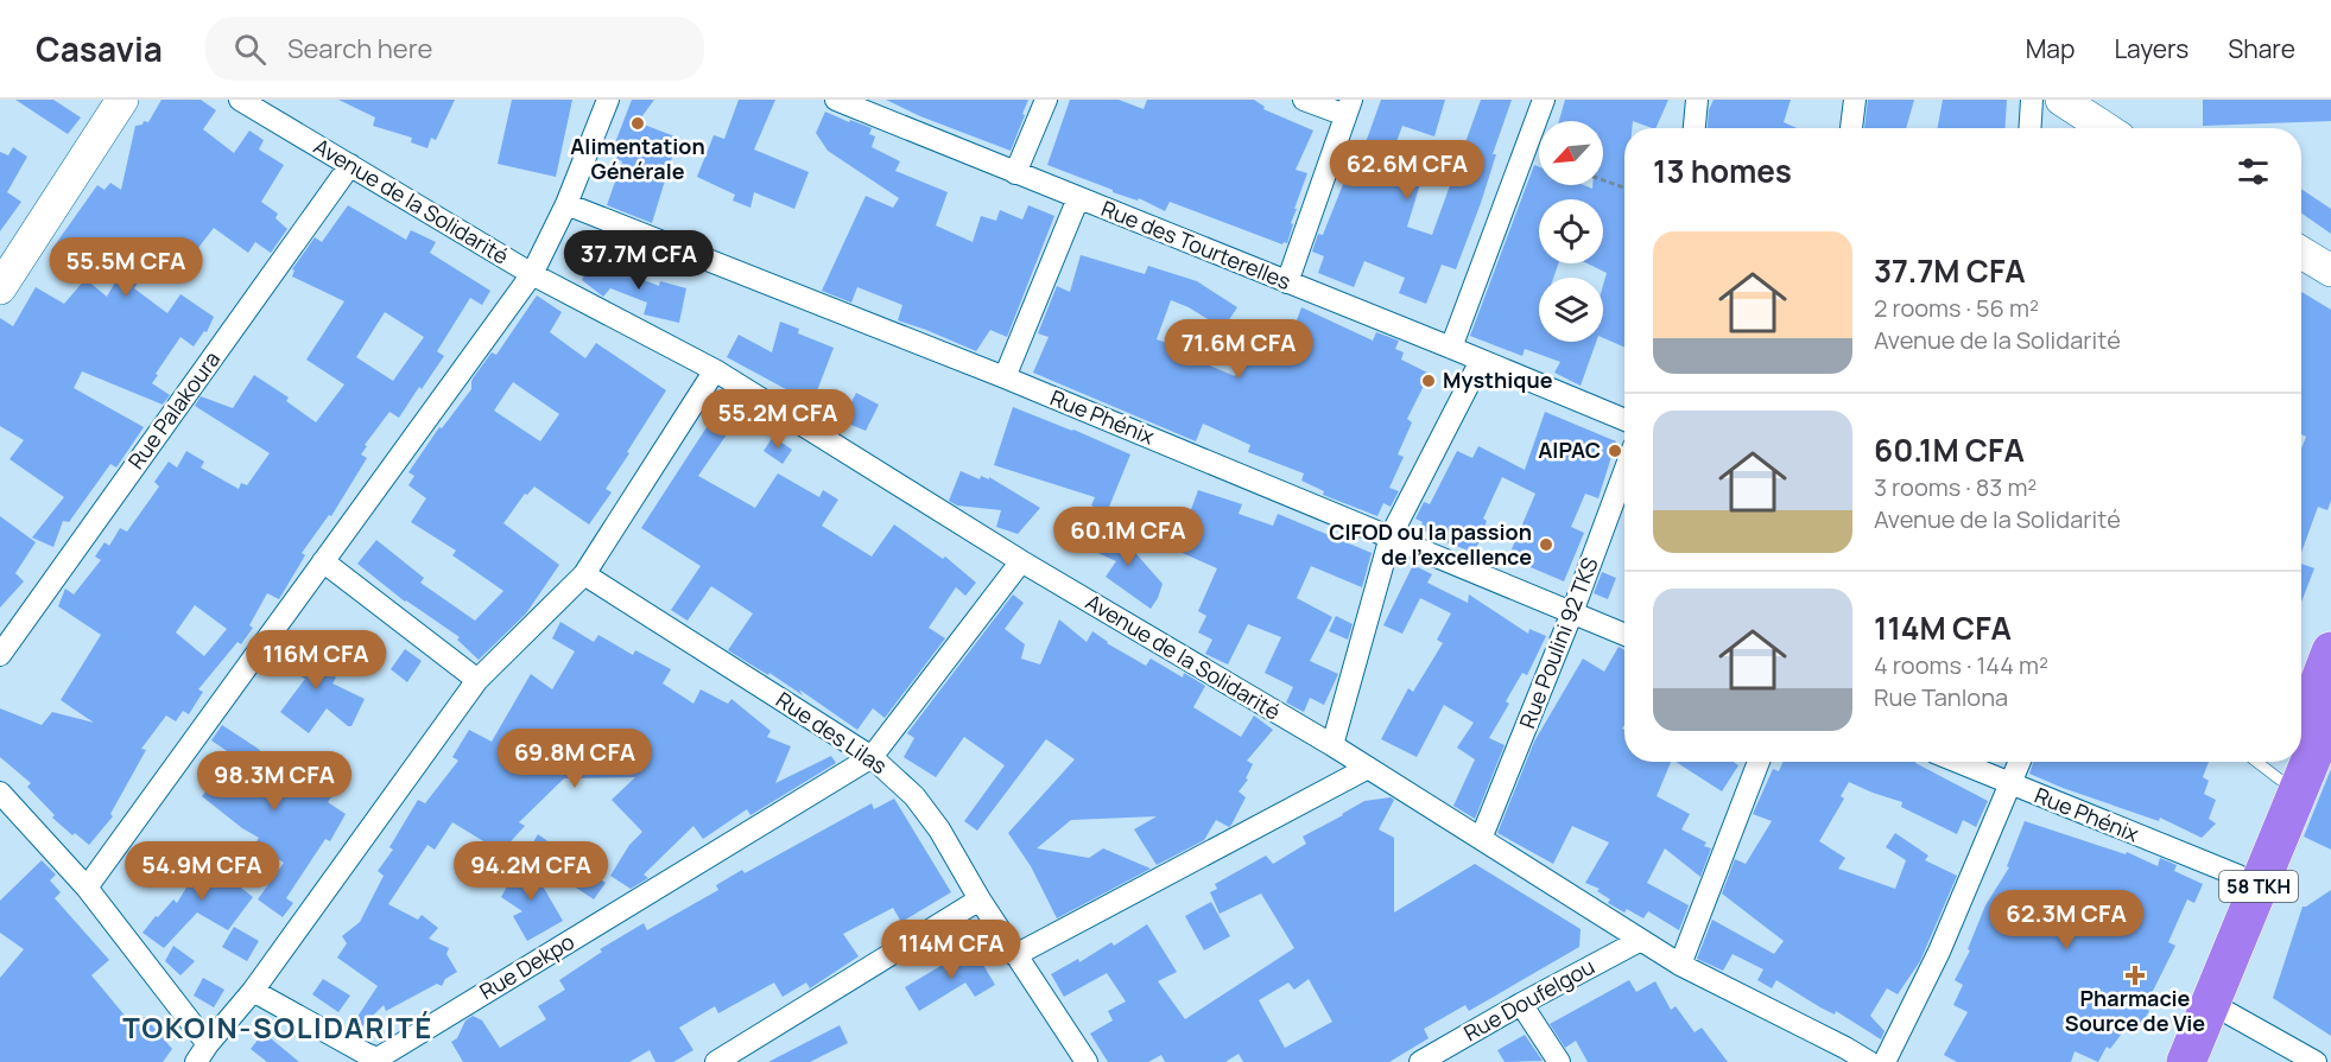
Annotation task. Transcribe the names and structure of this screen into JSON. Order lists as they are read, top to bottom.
{
  "streets": {
    "highway": ["58 TKH"],
    "street": [
      "Avenue de la Solidarité",
      "Rue des Tourterelles",
      "Rue Palakoura",
      "Rue Phénix",
      "Rue Poulini 92 TKS",
      "Rue des Lilas",
      "Rue Dekpo",
      "Rue Doufelgou"
    ]
  },
  "crossings": [
    ["Avenue de la Solidarité", "Rue Palakoura"],
    ["Avenue de la Solidarité", "Rue Poulini 92 TKS"],
    ["Avenue de la Solidarité", "Rue Doufelgou"],
    ["Rue Phénix", "Rue Poulini 92 TKS"],
    ["Rue Phénix", "58 TKH"],
    ["Rue des Lilas", "Rue Dekpo"]
  ],
  "districts": ["TOKOIN-SOLIDARITÉ"],
  "places": {
    "other": [
      "Alimentation Générale",
      "Mysthique",
      "AIPAC",
      "CIFOD ou la passion de l'excellence"
    ],
    "health": ["Pharmacie Source de Vie"]
  },
  "north": "bottom left",
  "page": {
    "header": "Casavia",
    "search": "Search here",
    "nav": ["Map", "Layers", "Share"],
    "heading": "13 homes",
    "price": [
      "62.6M CFA",
      "37.7M CFA",
      "55.5M CFA",
      "71.6M CFA",
      "55.2M CFA",
      "60.1M CFA",
      "116M CFA",
      "69.8M CFA",
      "98.3M CFA",
      "54.9M CFA",
      "94.2M CFA",
      "62.3M CFA",
      "114M CFA"
    ],
    "list": [
      {
        "name": "37.7M CFA",
        "note": "2 rooms · 56 m² · Avenue de la Solidarité"
      },
      {
        "name": "60.1M CFA",
        "note": "3 rooms · 83 m² · Avenue de la Solidarité"
      },
      {
        "name": "114M CFA",
        "note": "4 rooms · 144 m² · Rue Tanlona"
      }
    ]
  }
}
